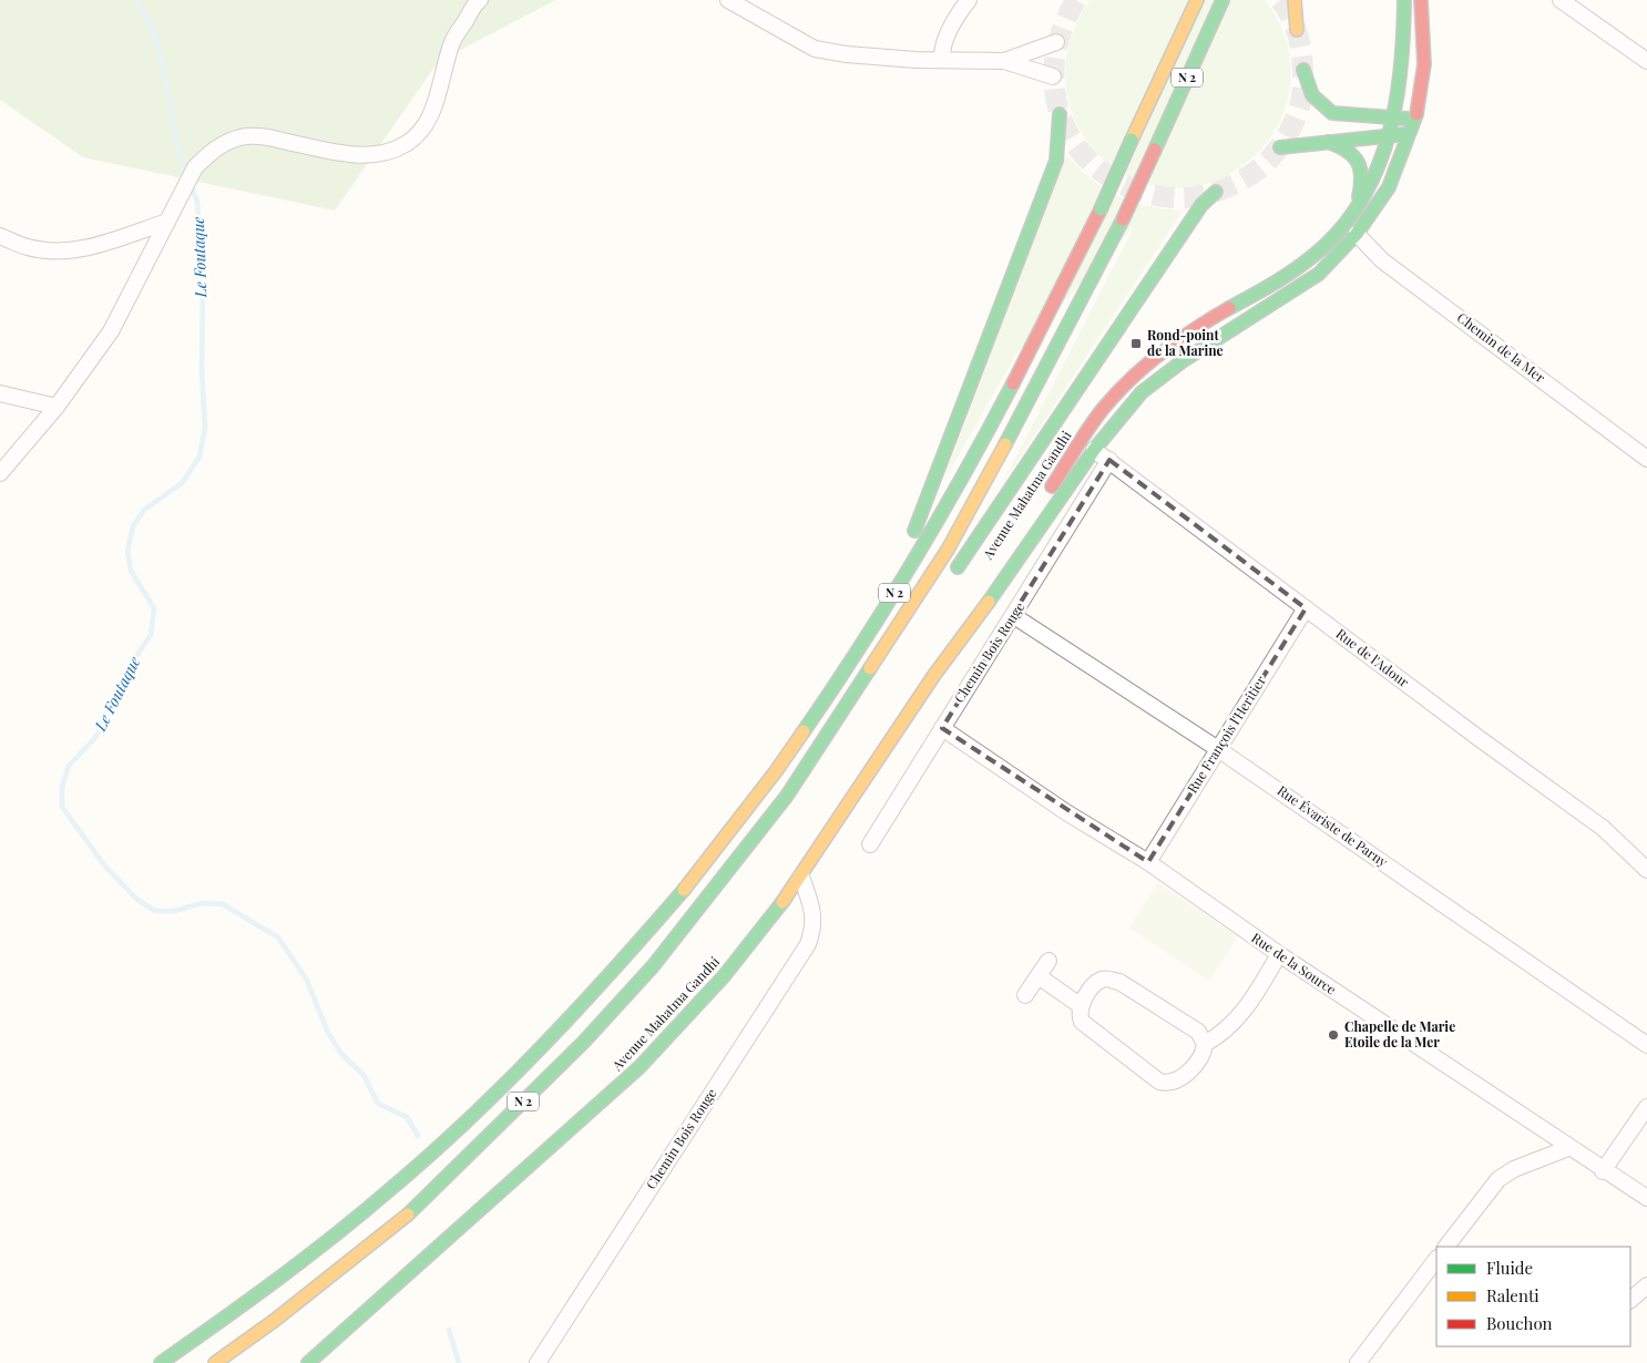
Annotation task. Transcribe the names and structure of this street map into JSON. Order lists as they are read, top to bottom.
{
  "streets": {
    "main road": ["N 2", "Avenue Mahatma Gandhi"],
    "street": [
      "Chemin de la Mer",
      "Chemin Bois Rouge",
      "Rue de l'Adour",
      "Rue François l'Heritier",
      "Rue Évariste de Parny",
      "Rue de la Source"
    ]
  },
  "crossings": [
    ["Chemin de la Mer", "Avenue Mahatma Gandhi"],
    ["Avenue Mahatma Gandhi", "Chemin Bois Rouge"],
    ["Avenue Mahatma Gandhi", "Rue de l'Adour"],
    ["Chemin Bois Rouge", "Rue de l'Adour"],
    ["Chemin Bois Rouge", "Rue Évariste de Parny"],
    ["Chemin Bois Rouge", "Rue de la Source"],
    ["Rue de l'Adour", "Rue François l'Heritier"],
    ["Rue François l'Heritier", "Rue Évariste de Parny"],
    ["Rue François l'Heritier", "Rue de la Source"]
  ],
  "water": ["Le Foutaque"],
  "places": {
    "transit": ["Rond-point de la Marine"],
    "other": ["Chapelle de Marie Etoile de la Mer"]
  },
  "legend": ["Fluide", "Ralenti", "Bouchon"]
}
